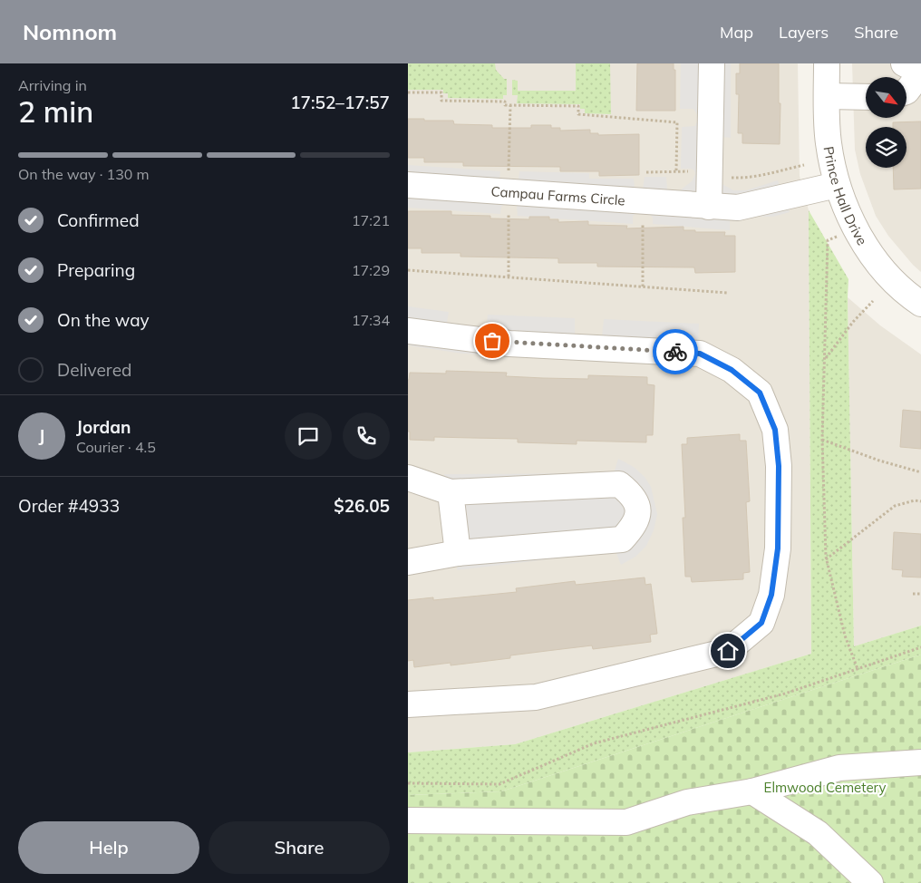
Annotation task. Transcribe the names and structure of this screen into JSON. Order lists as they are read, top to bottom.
{
  "streets": {
    "street": ["Prince Hall Drive", "Campau Farms Circle"]
  },
  "crossings": [
    ["Prince Hall Drive", "Campau Farms Circle"]
  ],
  "parks": ["Elmwood Cemetery"],
  "north": "bottom right",
  "page": {
    "header": "Nomnom",
    "nav": ["Map", "Layers", "Share"],
    "heading": ["2 min", "Arriving in", "17:52–17:57"],
    "panel": [
      "Jordan",
      "Courier · 4.5",
      "Order #4933",
      "$26.05"
    ],
    "bar": "On the way · 130 m",
    "list": [
      ["Confirmed", "17:21"],
      ["Preparing", "17:29"],
      ["On the way", "17:34"],
      "Delivered"
    ],
    "round": "J",
    "buttons": ["Help", "Share"]
  }
}
